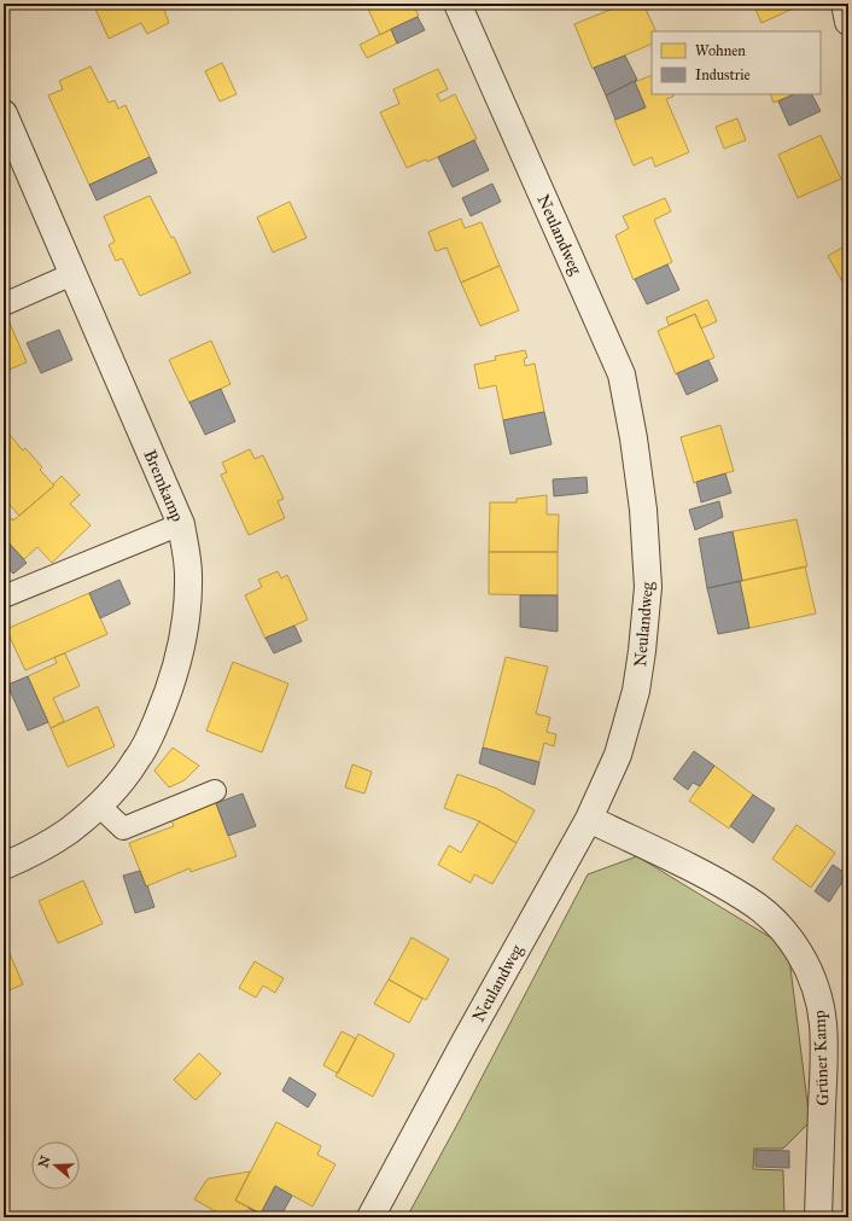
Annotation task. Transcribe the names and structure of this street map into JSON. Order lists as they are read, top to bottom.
{
  "streets": {
    "street": ["Neulandweg", "Bremkamp", "Grüner Kamp"]
  },
  "crossings": [
    ["Neulandweg", "Grüner Kamp"]
  ],
  "legend": ["Wohnen", "Industrie"],
  "north": "left"
}
